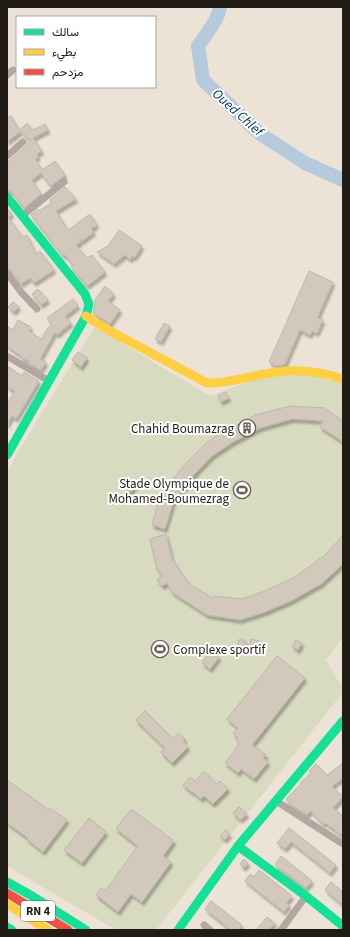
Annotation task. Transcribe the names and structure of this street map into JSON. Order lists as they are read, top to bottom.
{
  "streets": {
    "main road": ["RN 4"]
  },
  "water": ["Oued Chlef"],
  "places": {
    "building": ["Chahid Boumazrag"],
    "sports": ["Stade Olympique de Mohamed-Boumezrag", "Complexe sportif"]
  },
  "legend": ["سالك", "بطيء", "مزدحم"]
}
